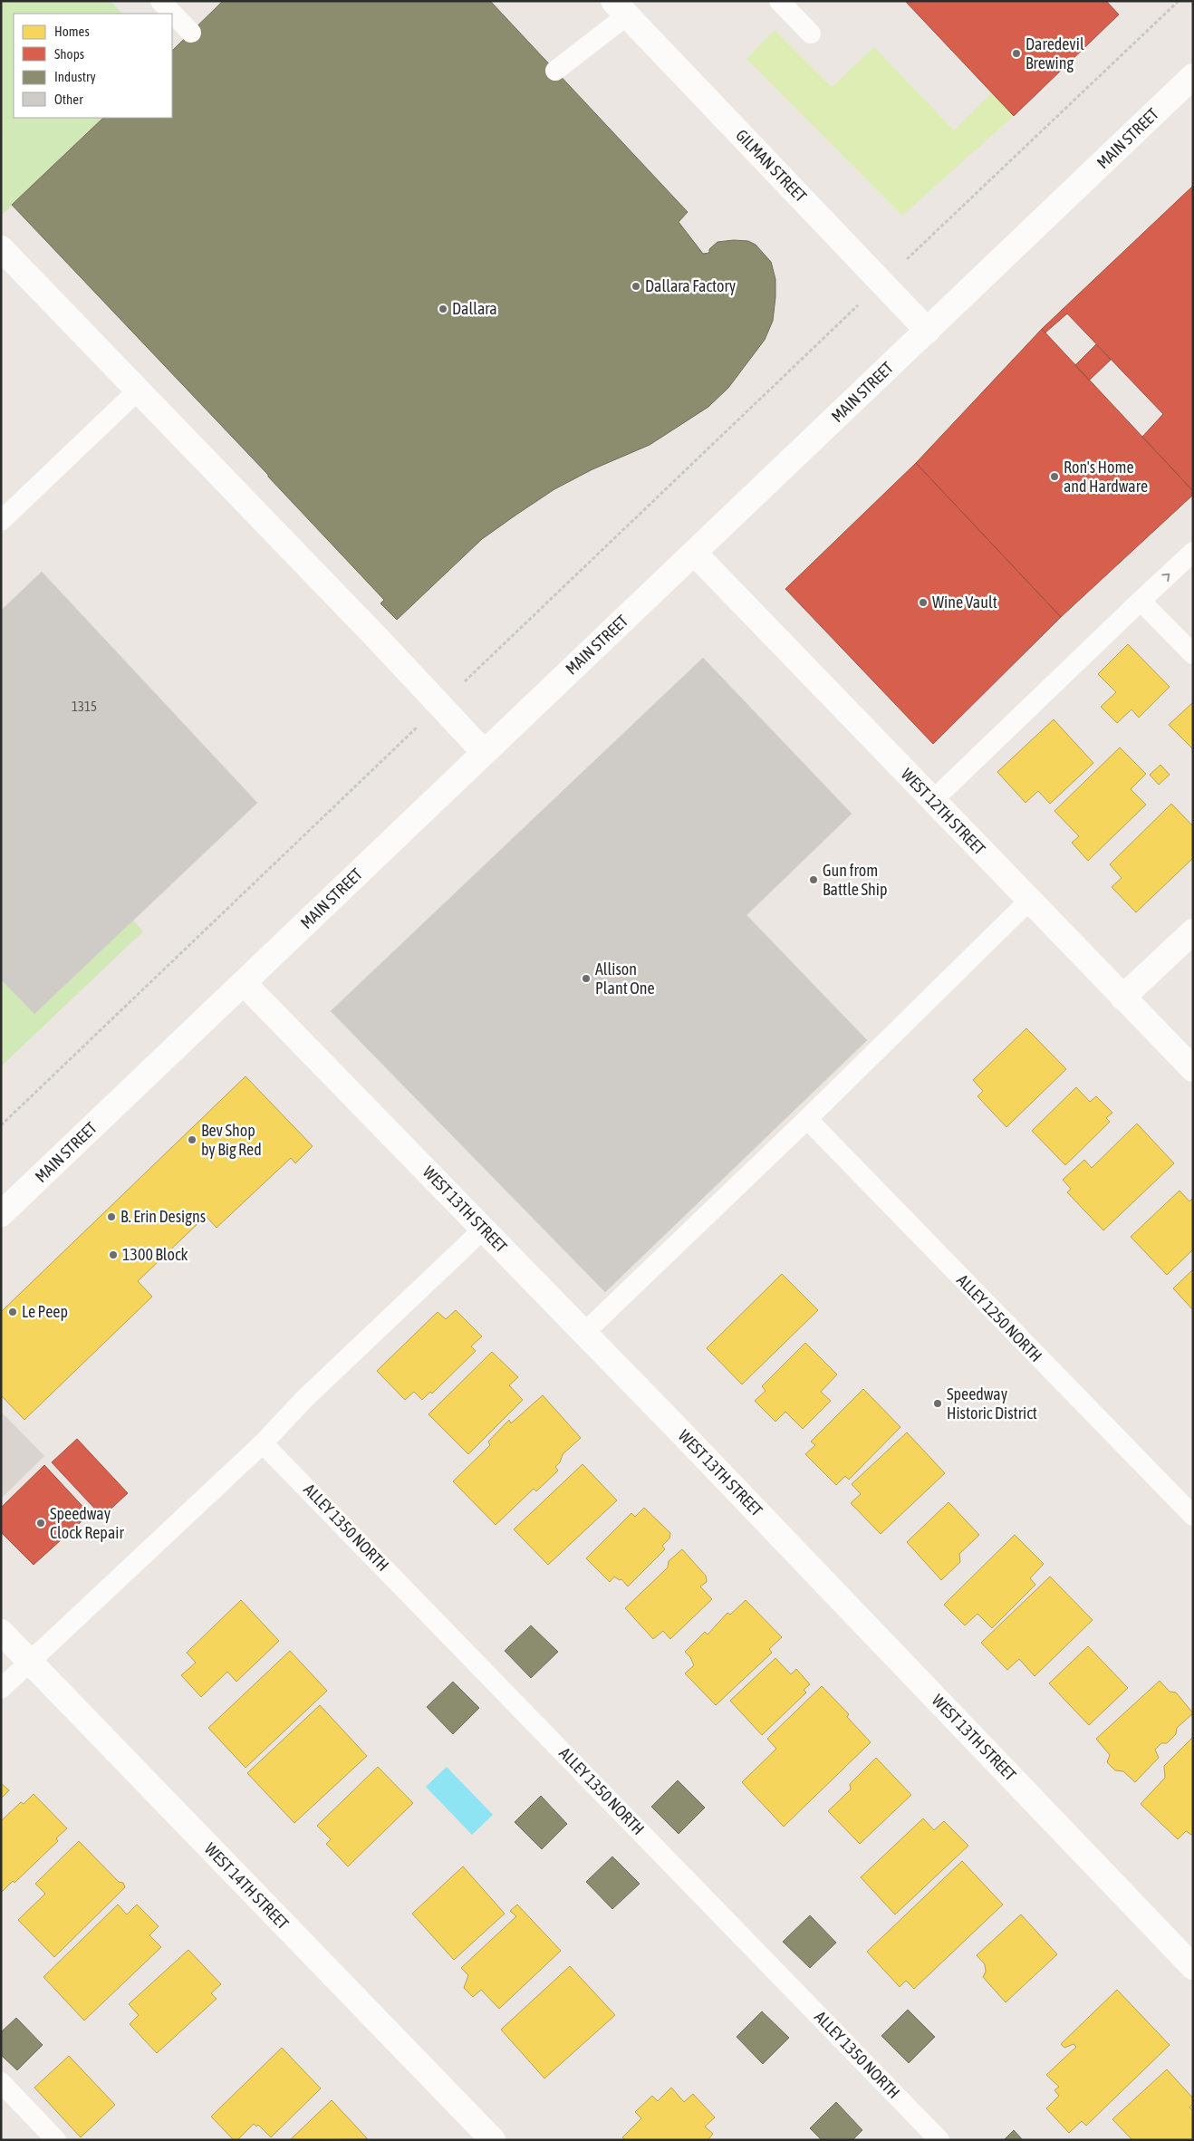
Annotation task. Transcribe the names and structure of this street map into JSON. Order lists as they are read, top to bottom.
{
  "streets": {
    "street": [
      "MAIN STREET",
      "GILMAN STREET",
      "WEST 12TH STREET",
      "WEST 13TH STREET",
      "WEST 14TH STREET"
    ],
    "lane": ["ALLEY 1250 NORTH", "ALLEY 1350 NORTH"]
  },
  "crossings": [
    ["MAIN STREET", "GILMAN STREET"],
    ["MAIN STREET", "WEST 12TH STREET"],
    ["MAIN STREET", "WEST 13TH STREET"]
  ],
  "places": [
    "Daredevil Brewing",
    "Dallara Factory",
    "Dallara",
    "Ron's Home and Hardware",
    "Wine Vault",
    "Gun from Battle Ship",
    "Allison Plant One",
    "Bev Shop by Big Red",
    "B. Erin Designs",
    "1300 Block",
    "Le Peep",
    "Speedway Historic District",
    "Speedway Clock Repair"
  ],
  "house_numbers": ["1315"],
  "legend": [
    "Homes",
    "Shops",
    "Industry",
    "Other"
  ]
}
